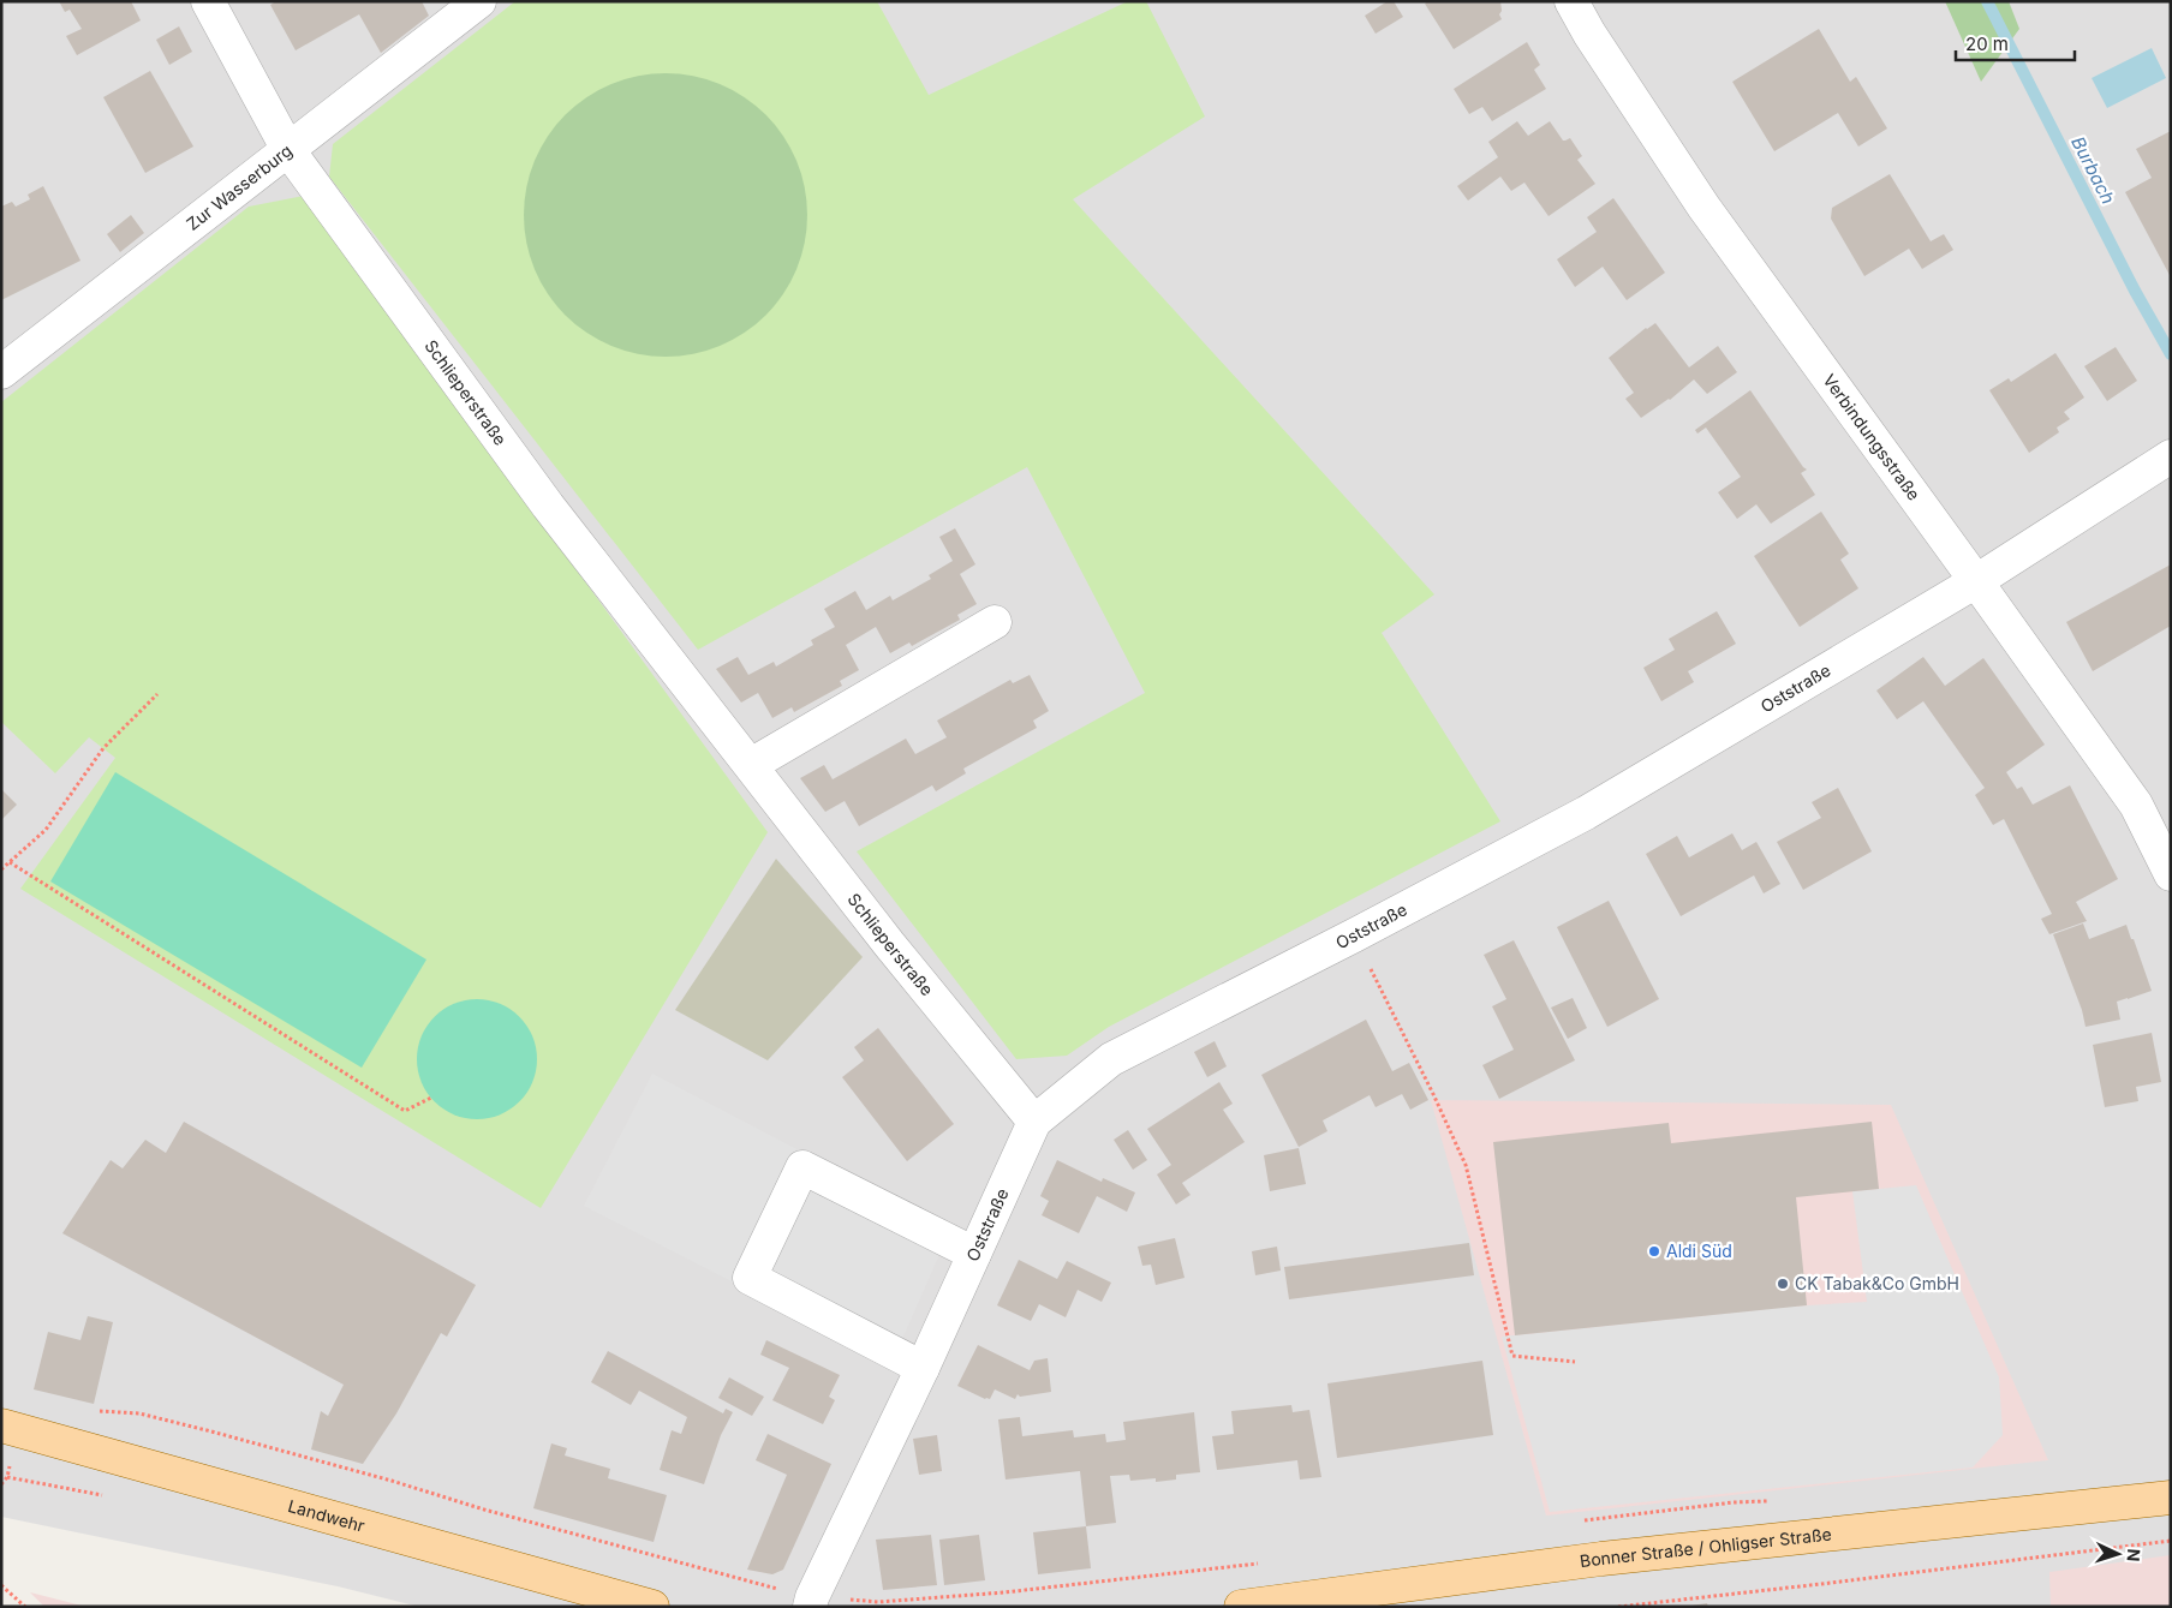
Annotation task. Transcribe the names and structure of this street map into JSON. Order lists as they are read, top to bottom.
{
  "streets": {
    "main road": ["Landwehr", "Bonner Straße / Ohligser Straße"],
    "street": [
      "Zur Wasserburg",
      "Schlieperstraße",
      "Verbindungsstraße",
      "Oststraße"
    ]
  },
  "crossings": [
    ["Zur Wasserburg", "Schlieperstraße"],
    ["Schlieperstraße", "Oststraße"],
    ["Verbindungsstraße", "Oststraße"]
  ],
  "water": ["Burbach"],
  "places": ["Aldi Süd", "CK Tabak&Co GmbH"],
  "scale_bar": "20 m",
  "north": "right"
}
